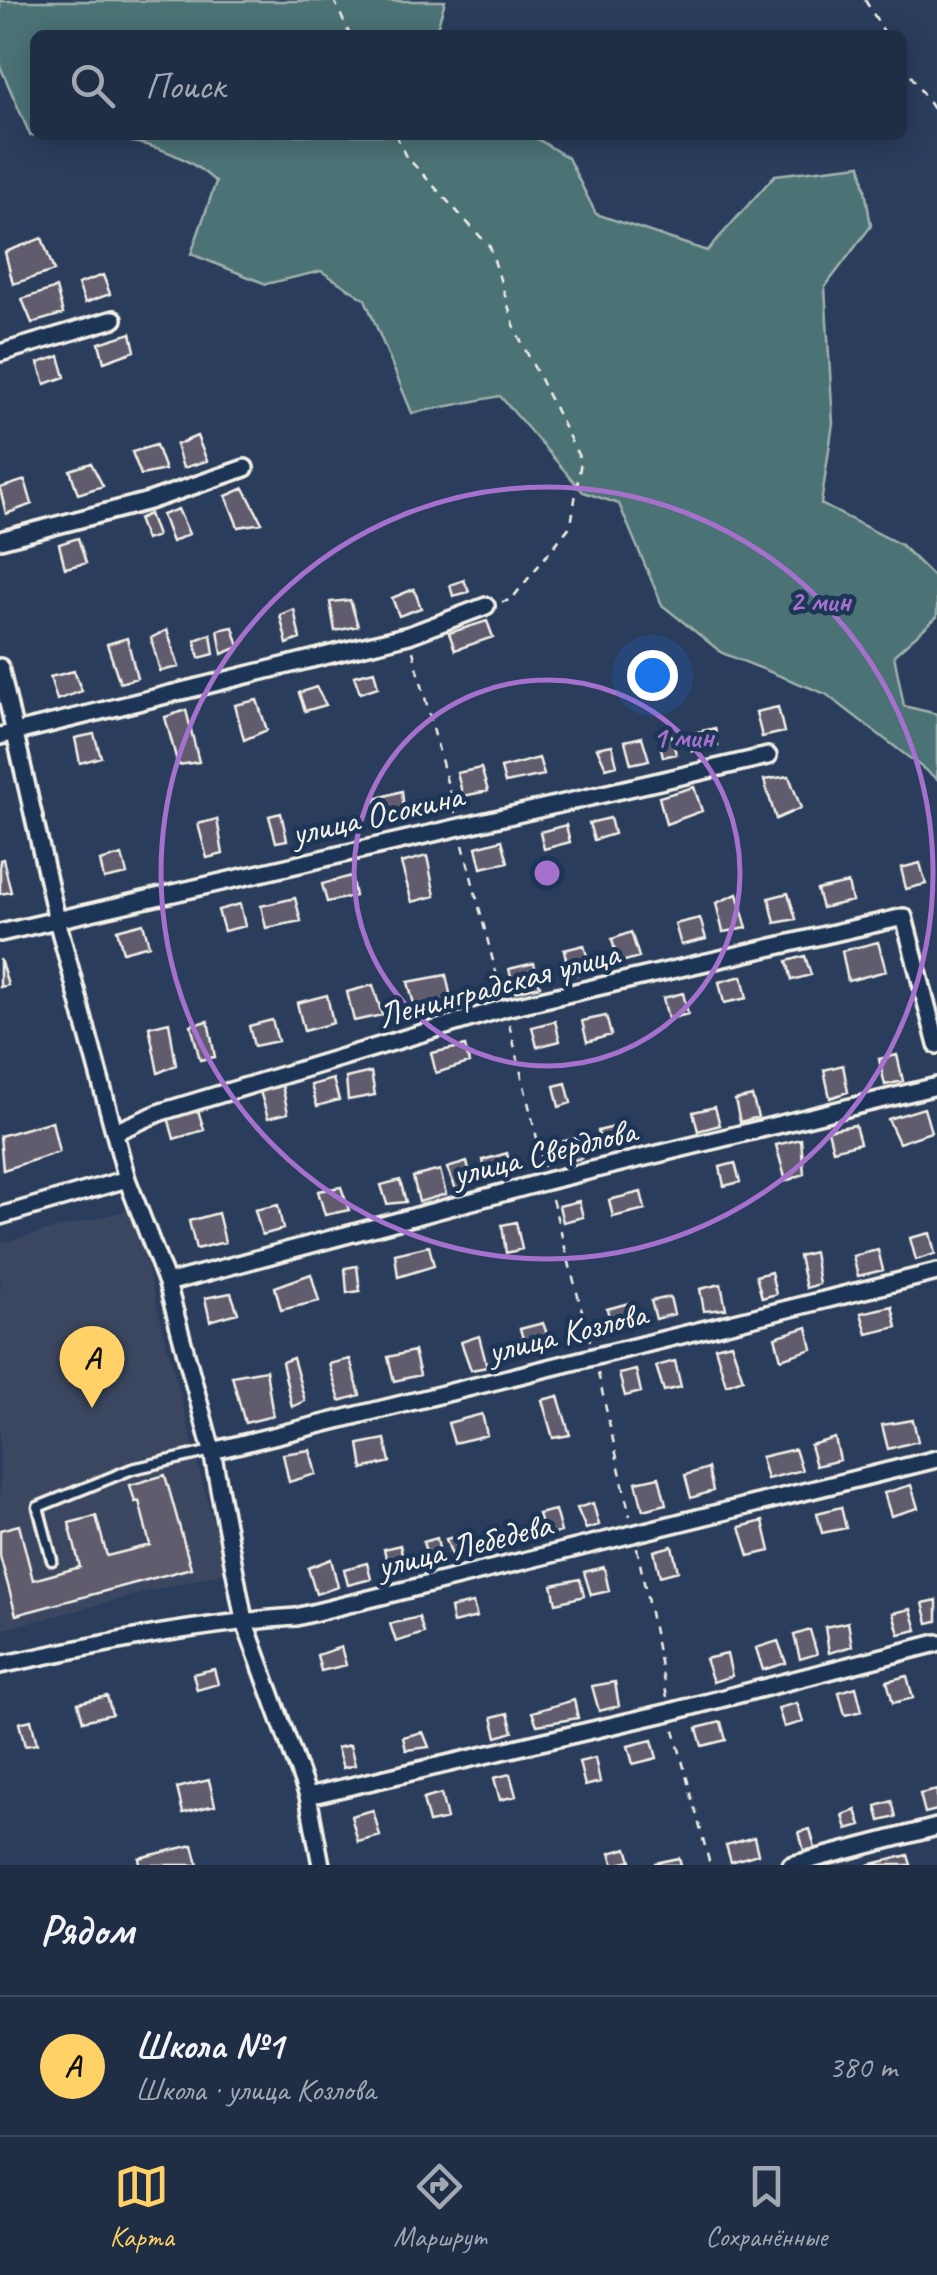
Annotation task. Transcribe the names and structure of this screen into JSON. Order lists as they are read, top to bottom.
{
  "streets": {
    "street": [
      "улица Осокина",
      "Ленинградская улица",
      "улица Свердлова",
      "улица Козлова",
      "улица Лебедева"
    ]
  },
  "page": {
    "search": "Поиск",
    "pins": "A",
    "heading": "Рядом",
    "list": [
      {
        "mark": "A",
        "name": "Школа №1",
        "note": "Школа · улица Козлова",
        "value": "380 m"
      }
    ],
    "nav": ["Карта", "Маршрут", "Сохранённые"]
  },
  "rings": ["2 мин", "1 мин"]
}
